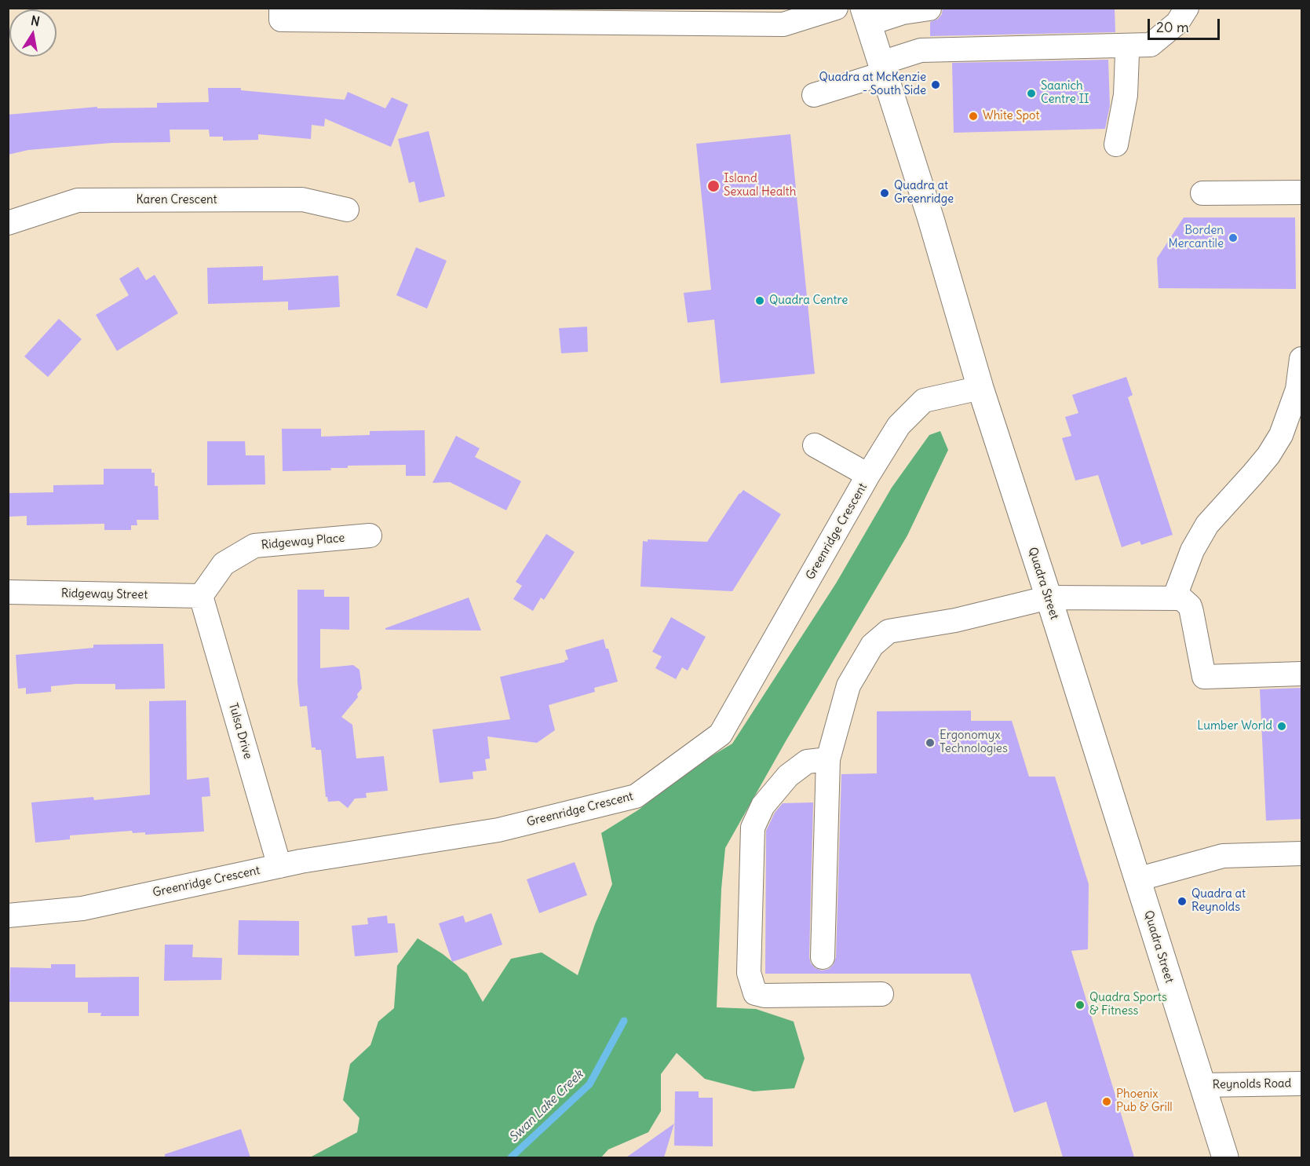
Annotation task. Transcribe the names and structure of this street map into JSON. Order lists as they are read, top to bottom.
{
  "streets": {
    "main road": ["Quadra Street"],
    "street": [
      "Karen Crescent",
      "Greenridge Crescent",
      "Ridgeway Place",
      "Ridgeway Street",
      "Tulsa Drive",
      "Reynolds Road"
    ]
  },
  "crossings": [
    ["Greenridge Crescent", "Quadra Street"],
    ["Greenridge Crescent", "Tulsa Drive"],
    ["Ridgeway Place", "Ridgeway Street"],
    ["Ridgeway Place", "Tulsa Drive"],
    ["Quadra Street", "Reynolds Road"],
    ["Ridgeway Street", "Tulsa Drive"]
  ],
  "water": ["Swan Lake Creek"],
  "places": [
    "Quadra at McKenzie - South Side",
    "Saanich Centre II",
    "White Spot",
    "Island Sexual Health",
    "Quadra at Greenridge",
    "Borden Mercantile",
    "Quadra Centre",
    "Lumber World",
    "Ergonomyx Technologies",
    "Quadra at Reynolds",
    "Quadra Sports & Fitness",
    "Phoenix Pub & Grill"
  ],
  "scale_bar": "20 m",
  "north": "top"
}
